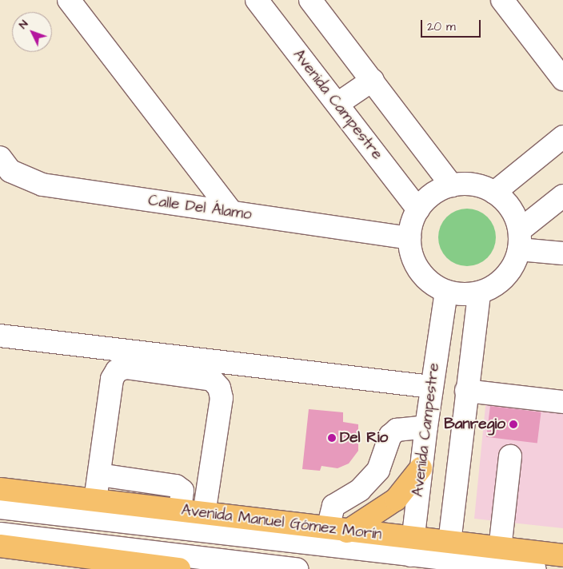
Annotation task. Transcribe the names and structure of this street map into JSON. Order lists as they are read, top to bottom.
{
  "streets": {
    "main road": ["Avenida Manuel Gómez Morín"],
    "street": ["Avenida Campestre", "Calle Del Álamo"]
  },
  "crossings": [
    ["Avenida Campestre", "Calle Del Álamo"],
    ["Avenida Campestre", "Avenida Manuel Gómez Morín"]
  ],
  "places": ["Banregio", "Del Rio"],
  "scale_bar": "20 m",
  "north": "top left"
}
